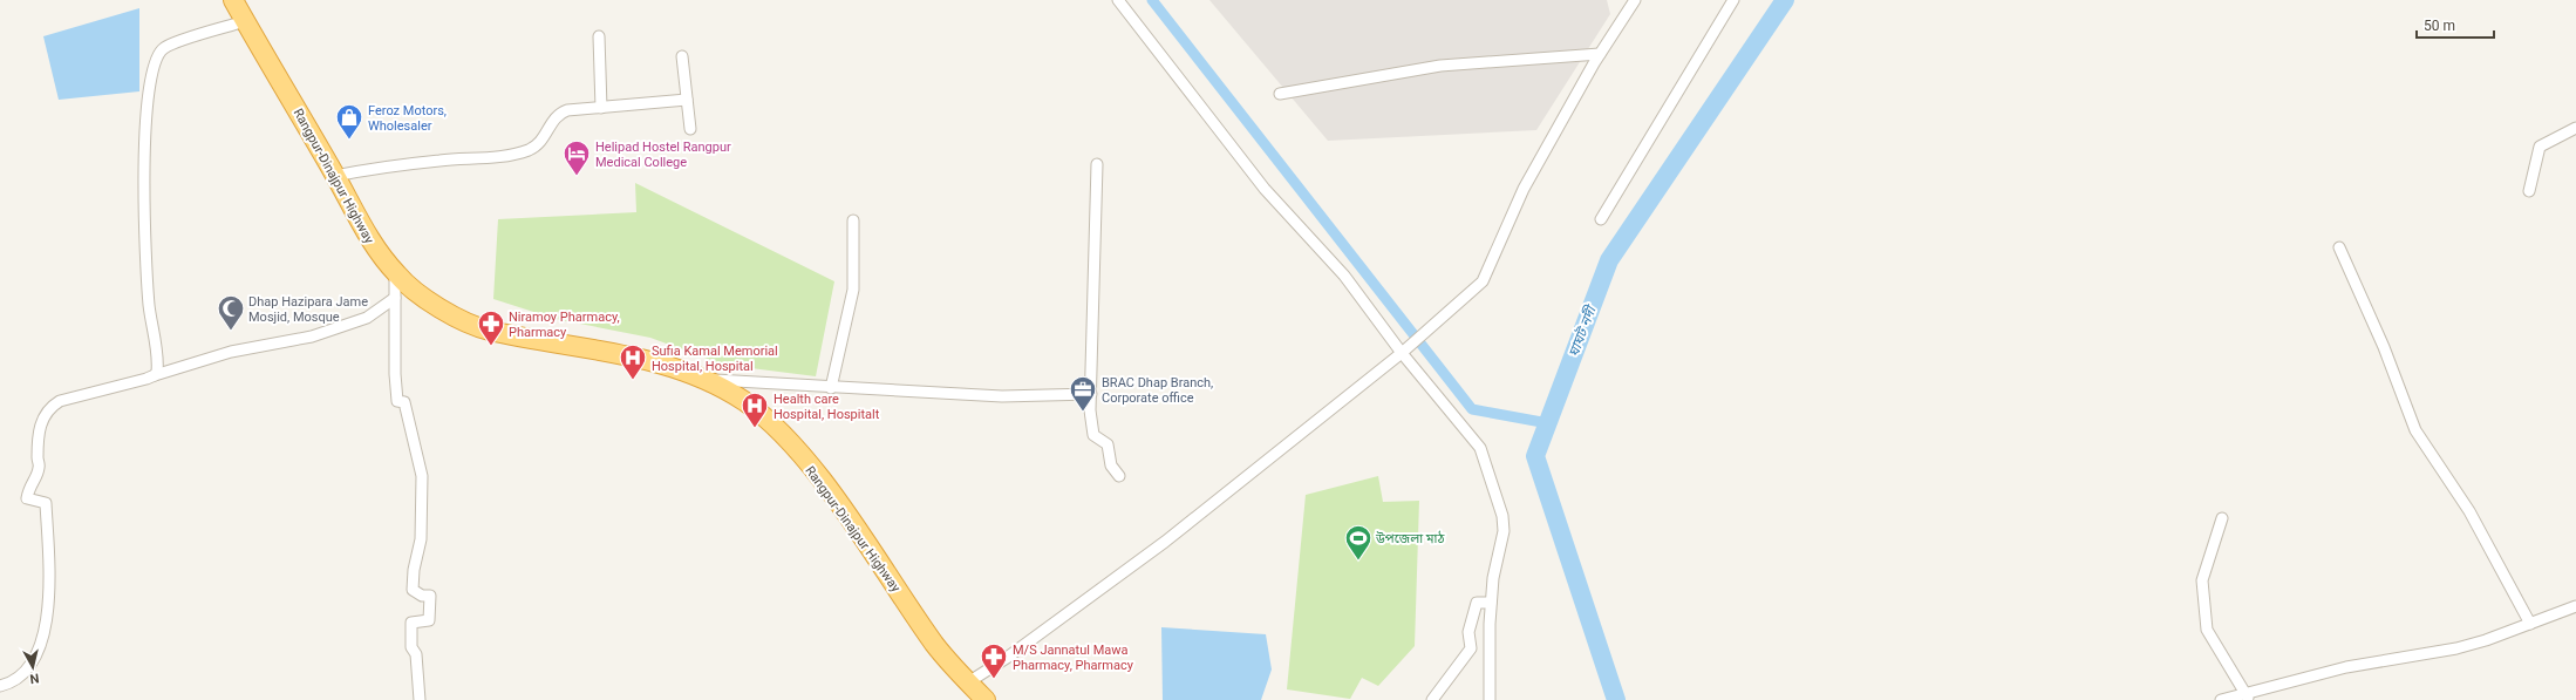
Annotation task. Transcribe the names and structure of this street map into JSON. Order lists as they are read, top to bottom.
{
  "streets": {
    "highway": ["Rangpur-Dinajpur Highway"]
  },
  "water": ["ঘাঘট নদী"],
  "places": {
    "shop": ["Feroz Motors, Wholesaler"],
    "hotel": ["Helipad Hostel Rangpur Medical College"],
    "mosque": ["Dhap Hazipara Jame Mosjid, Mosque"],
    "pharmacy": ["Niramoy Pharmacy, Pharmacy", "M/S Jannatul Mawa Pharmacy, Pharmacy"],
    "hospital": ["Sufia Kamal Memorial Hospital, Hospital", "Health care Hospital, Hospitalt"],
    "office": ["BRAC Dhap Branch, Corporate office"],
    "sports": ["উপজেলা মাঠ"]
  },
  "scale_bar": "50 m",
  "north": "bottom"
}
